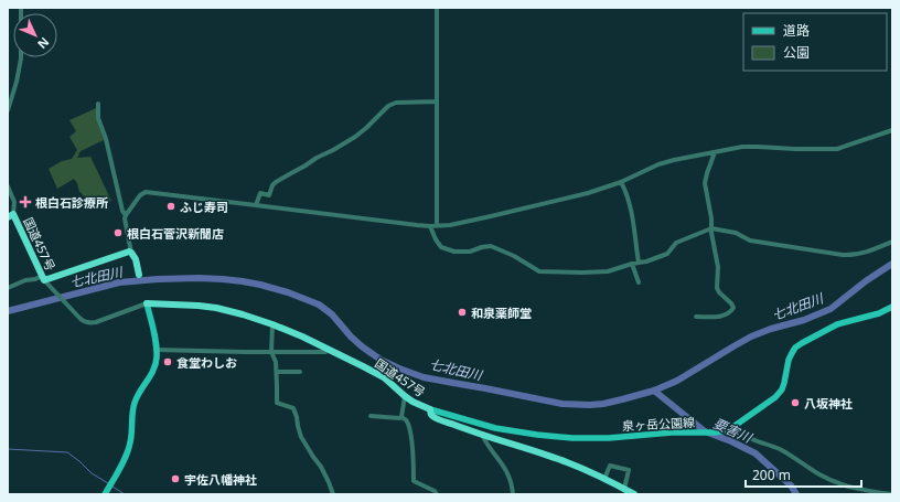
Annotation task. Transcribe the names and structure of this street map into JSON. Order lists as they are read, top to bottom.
{
  "streets": {
    "highway": ["国道457号"],
    "main road": ["泉ヶ岳公園線"]
  },
  "crossings": [
    ["国道457号", "泉ヶ岳公園線"]
  ],
  "water": ["七北田川", "要害川"],
  "places": {
    "health": ["根白石診療所"],
    "other": [
      "ふじ寿司",
      "根白石菅沢新聞店",
      "和泉薬師堂",
      "食堂わしお",
      "八坂神社",
      "宇佐八幡神社"
    ]
  },
  "legend": ["道路", "公園"],
  "scale_bar": "200 m",
  "north": "bottom right"
}
